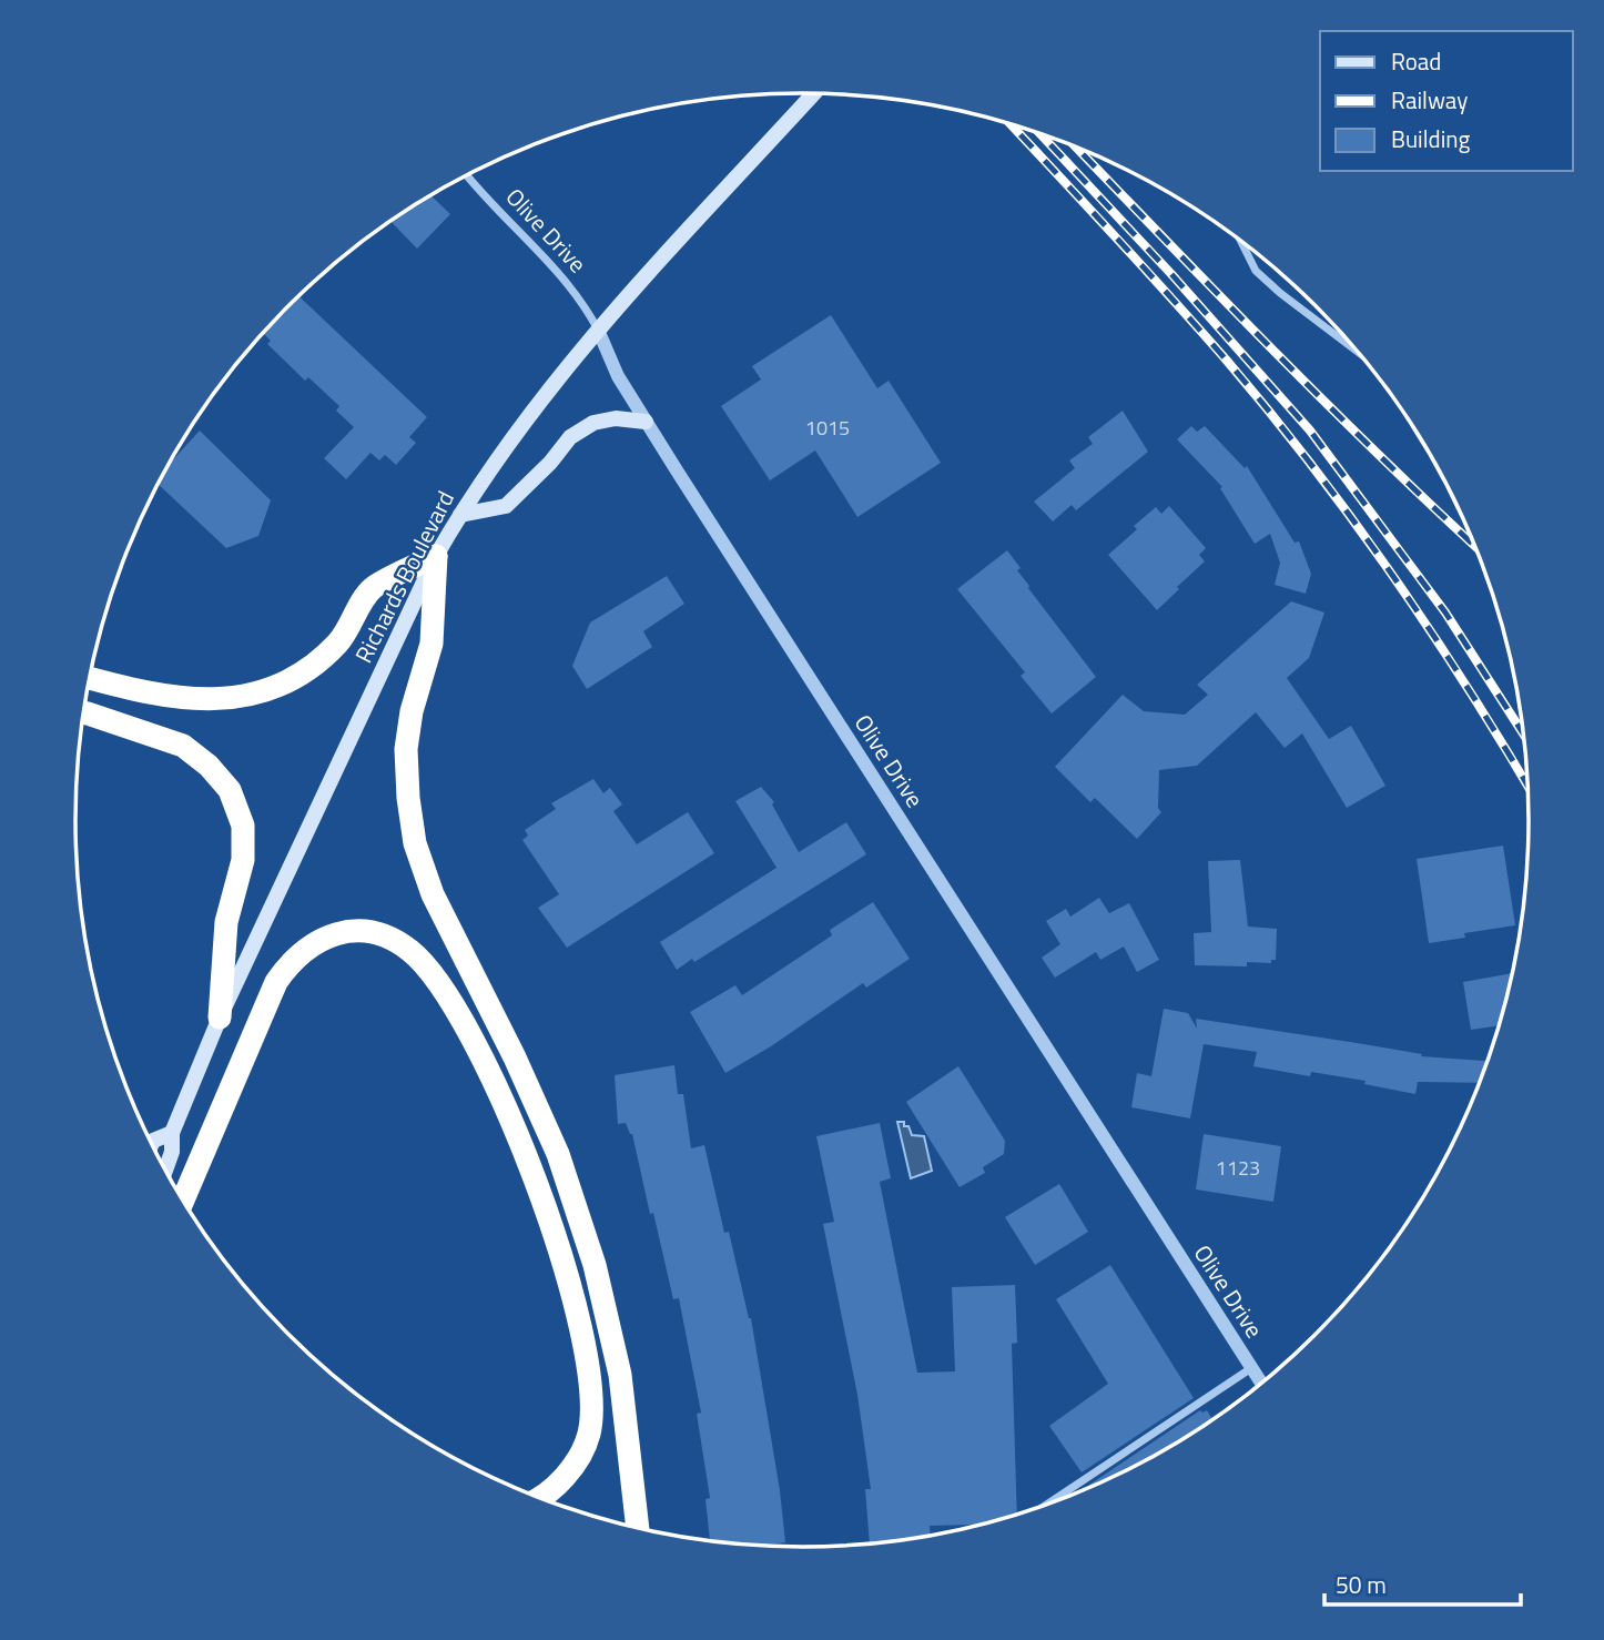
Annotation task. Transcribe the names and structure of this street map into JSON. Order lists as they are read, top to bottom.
{
  "streets": {
    "main road": ["Richards Boulevard"],
    "street": ["Olive Drive"]
  },
  "crossings": [
    ["Olive Drive", "Richards Boulevard"]
  ],
  "house_numbers": ["1015", "1123"],
  "legend": ["Road", "Railway", "Building"],
  "scale_bar": "50 m"
}
